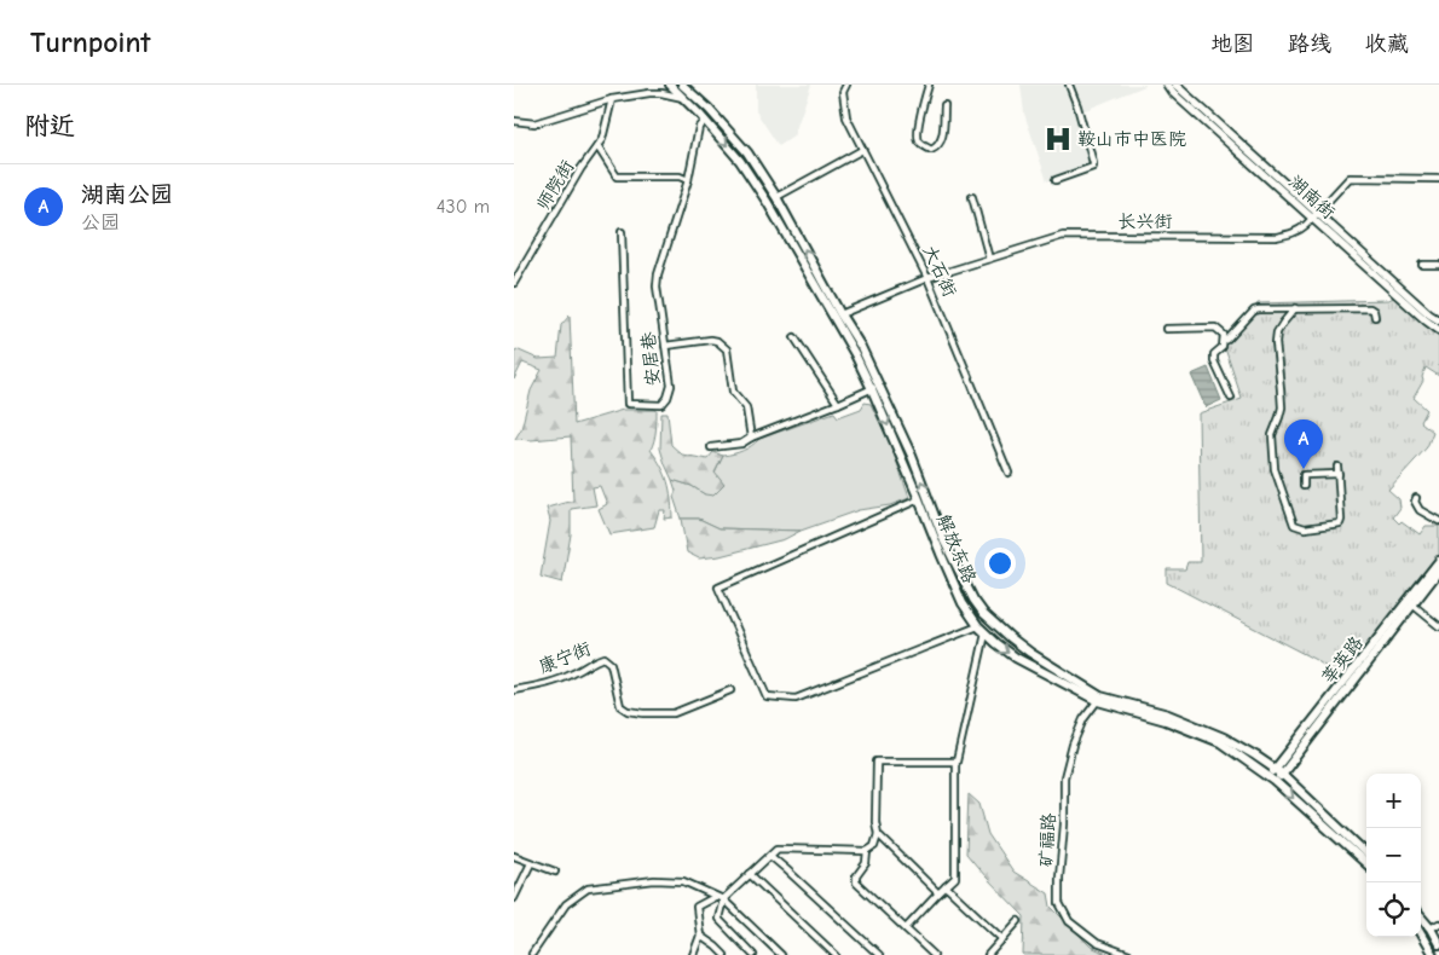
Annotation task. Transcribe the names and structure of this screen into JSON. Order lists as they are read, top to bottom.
{
  "streets": {
    "main road": ["湖南街", "解放东路", "莘英路"],
    "street": [
      "师院街",
      "长兴街",
      "大石街",
      "安居巷",
      "康宁街",
      "矿福路"
    ]
  },
  "crossings": [
    ["湖南街", "长兴街"],
    ["长兴街", "大石街"],
    ["长兴街", "解放东路"],
    ["安居巷", "解放东路"],
    ["解放东路", "莘英路"],
    ["解放东路", "矿福路"]
  ],
  "places": {
    "hospital": ["鞍山市中医院"]
  },
  "page": {
    "header": "Turnpoint",
    "nav": ["地图", "路线", "收藏"],
    "heading": "附近",
    "list": [
      {
        "mark": "A",
        "name": "湖南公园",
        "note": "公园",
        "value": "430 m"
      }
    ],
    "pins": "A",
    "map_buttons": ["+", "−"]
  }
}
